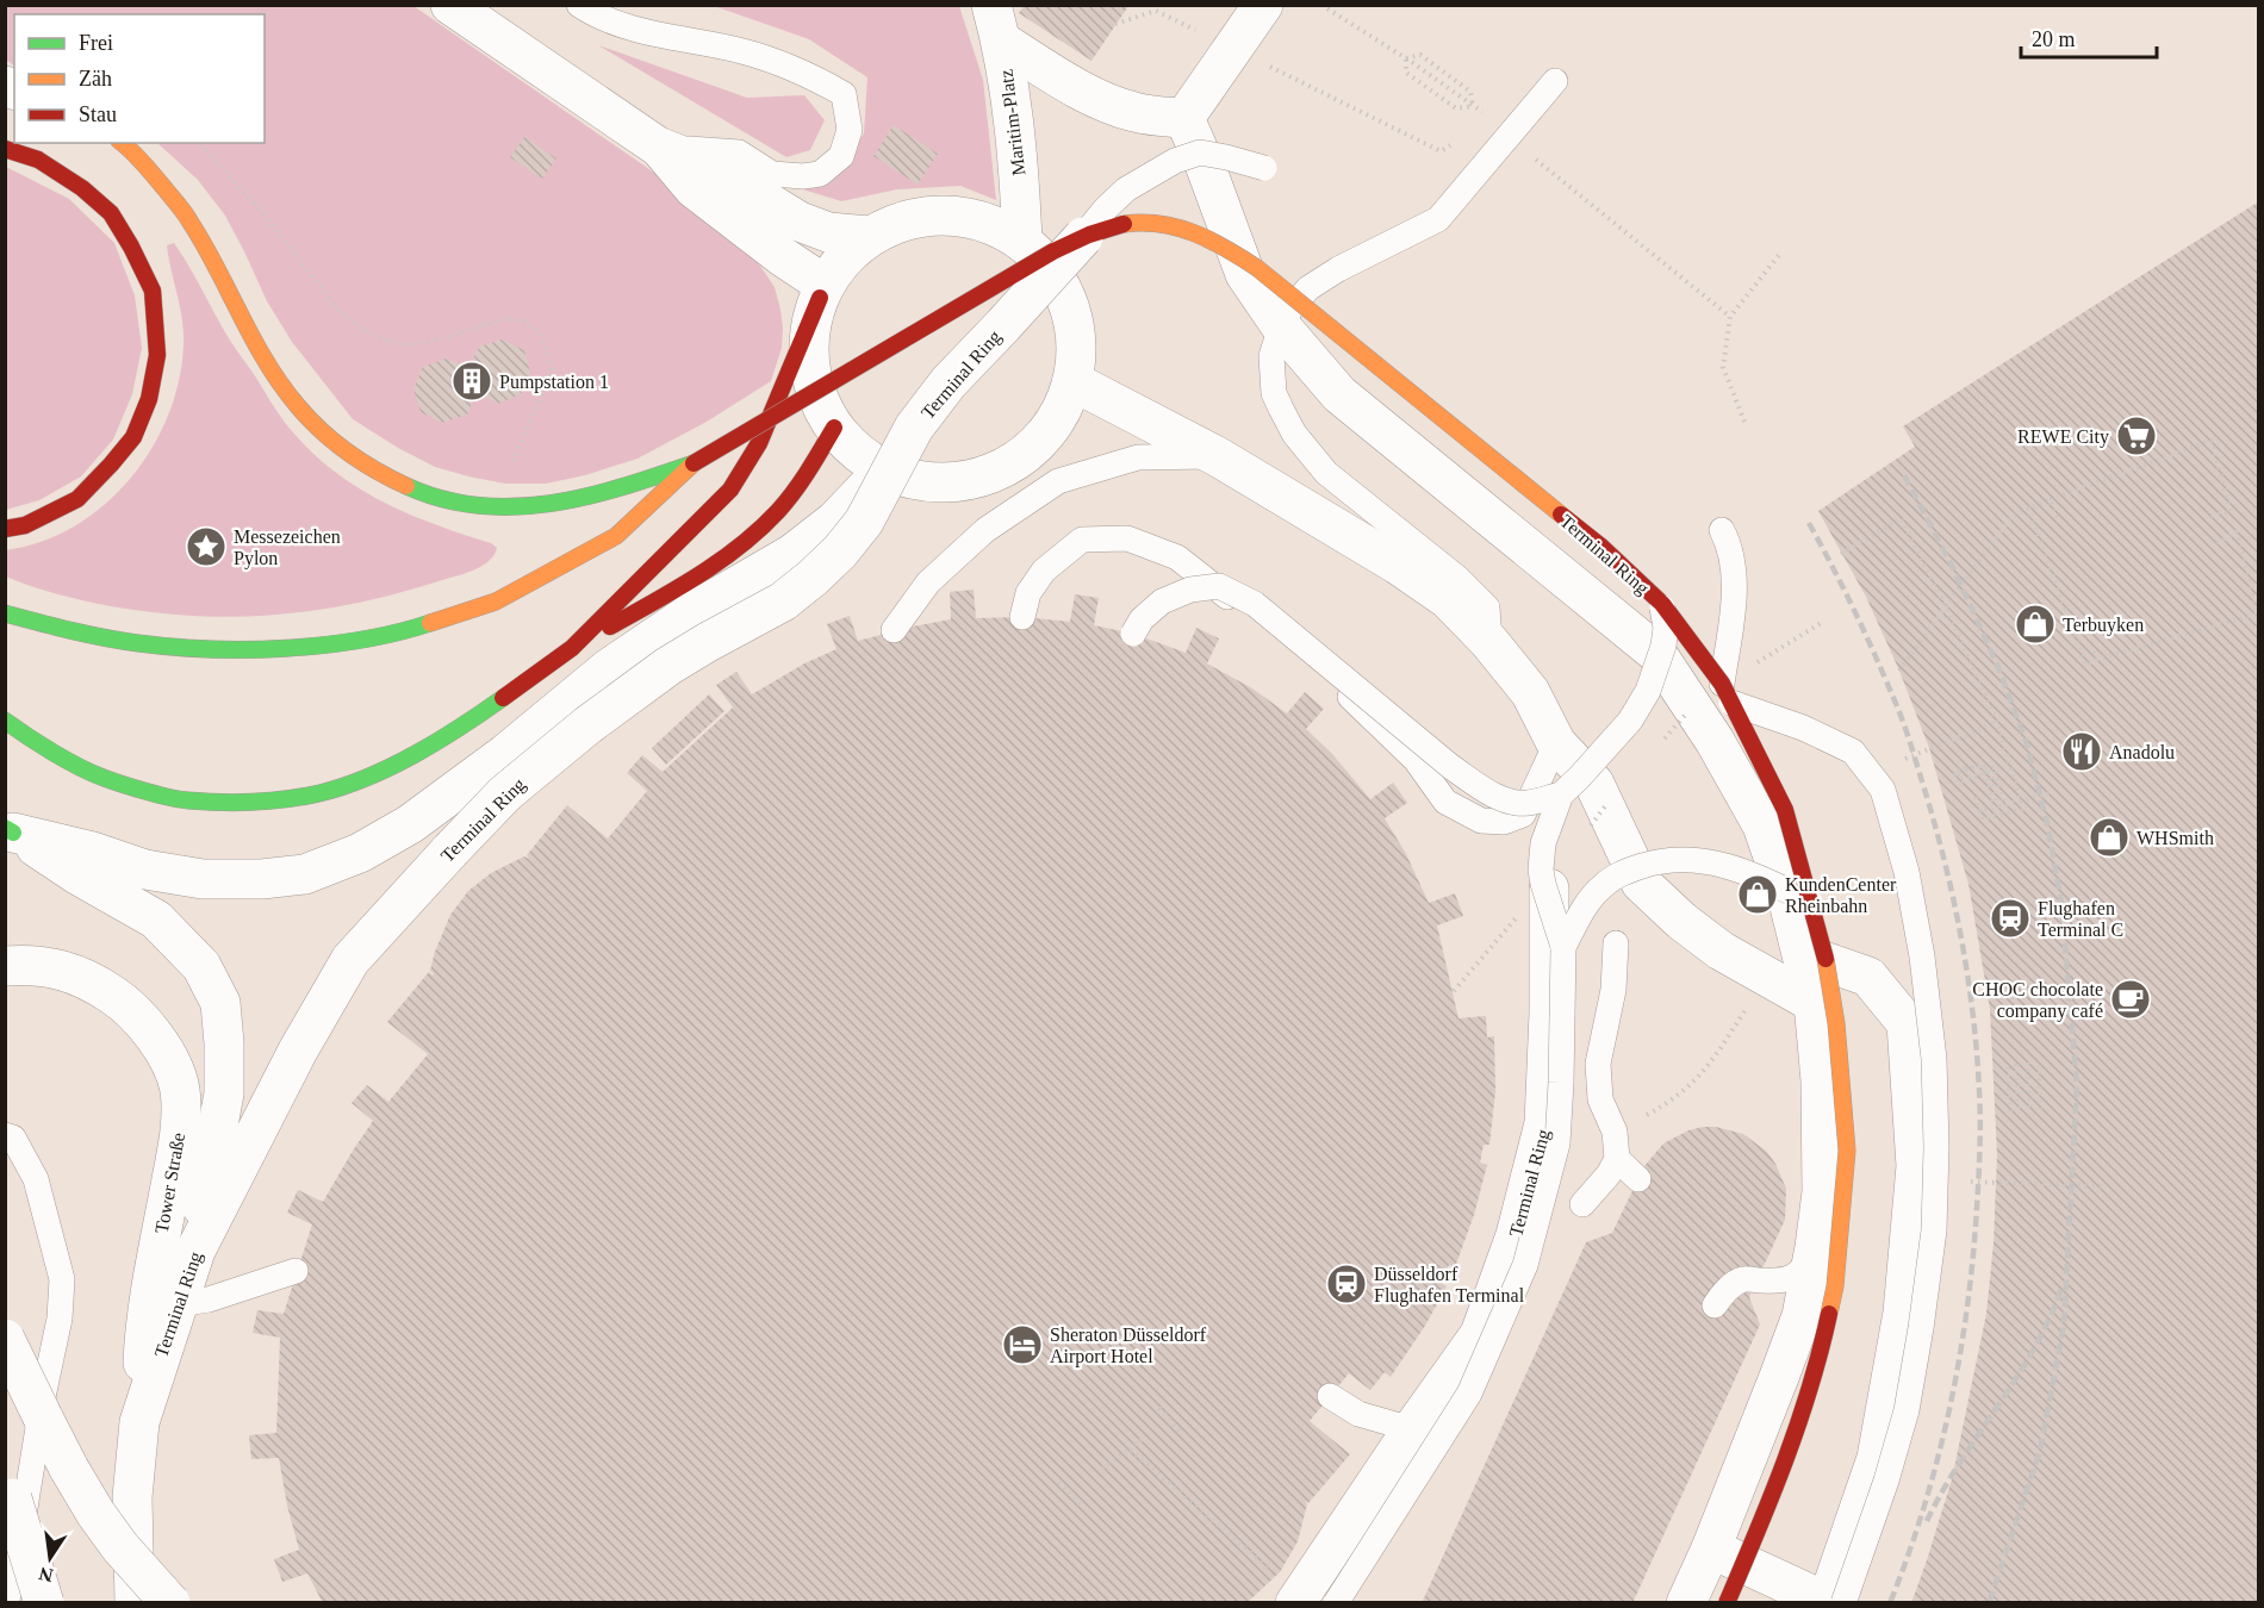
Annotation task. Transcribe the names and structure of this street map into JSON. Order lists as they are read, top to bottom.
{
  "streets": {
    "main road": ["Terminal Ring"],
    "street": ["Maritim-Platz", "Tower Straße"]
  },
  "crossings": [
    ["Terminal Ring", "Tower Straße"]
  ],
  "places": {
    "building": ["Pumpstation 1"],
    "supermarket": ["REWE City"],
    "place": ["Messezeichen Pylon"],
    "shop": ["Terbuyken", "WHSmith", "KundenCenter Rheinbahn"],
    "restaurant": ["Anadolu"],
    "station": ["Flughafen Terminal C", "Düsseldorf Flughafen Terminal"],
    "cafe": ["CHOC chocolate company café"],
    "hotel": ["Sheraton Düsseldorf Airport Hotel"]
  },
  "legend": ["Frei", "Zäh", "Stau"],
  "scale_bar": "20 m",
  "north": "bottom"
}
